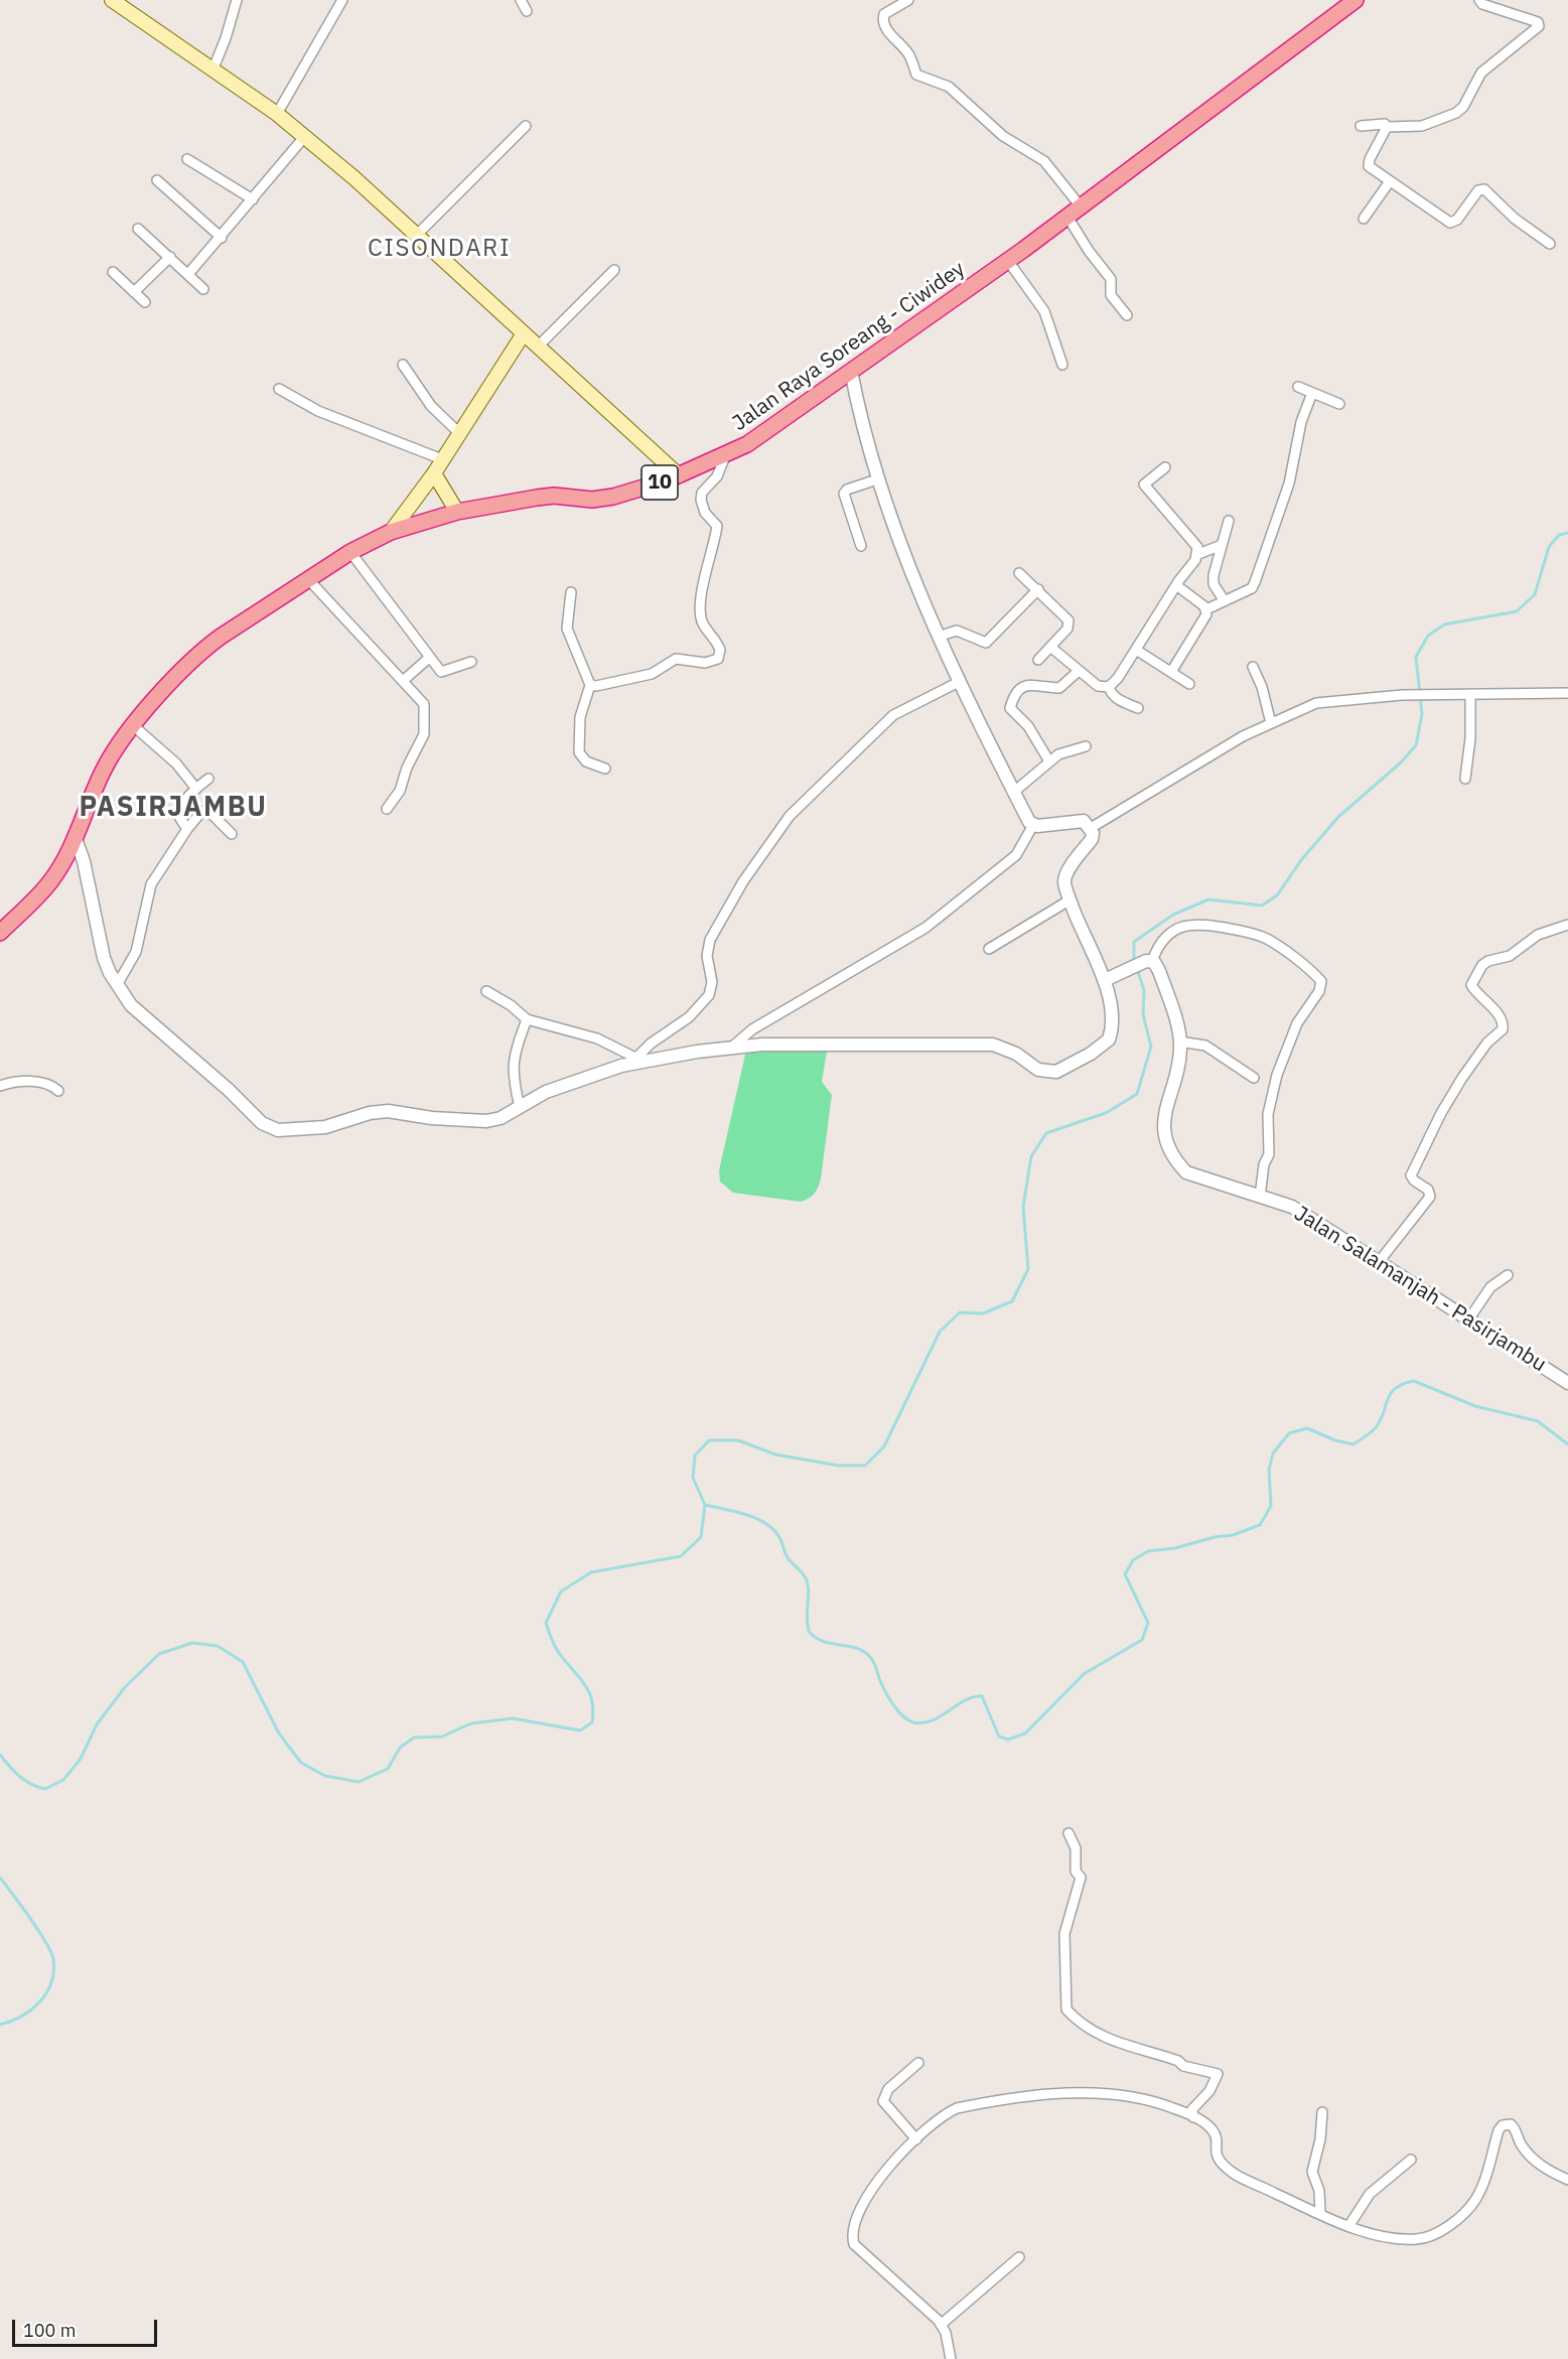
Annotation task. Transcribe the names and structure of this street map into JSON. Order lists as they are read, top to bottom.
{
  "streets": {
    "highway": ["Jalan Raya Soreang - Ciwidey", "10"],
    "street": ["Jalan Salamanjah - Pasirjambu"]
  },
  "districts": ["CISONDARI", "PASIRJAMBU"],
  "scale_bar": "100 m"
}
